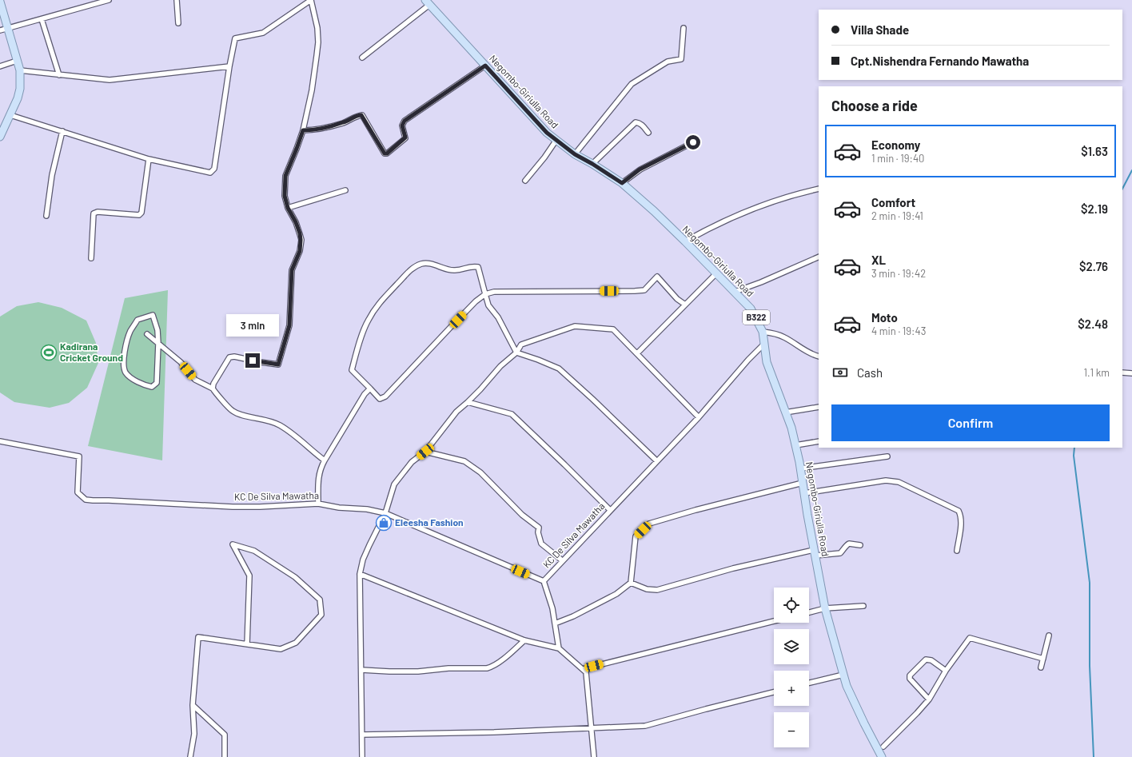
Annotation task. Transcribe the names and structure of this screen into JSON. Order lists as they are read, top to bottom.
{
  "streets": {
    "main road": ["Negombo-Giriulla Road", "B322"],
    "street": ["KC De Silva Mawatha"]
  },
  "crossings": [
    ["Negombo-Giriulla Road", "KC De Silva Mawatha"]
  ],
  "places": {
    "sports": ["Kadirana Cricket Ground"],
    "shop": ["Eleesha Fashion"]
  },
  "page": {
    "banner": ["Villa Shade", "Cpt.Nishendra Fernando Mawatha"],
    "heading": "Choose a ride",
    "list": [
      {
        "name": "Economy",
        "note": "1 min · 19:40",
        "value": "$1.63"
      },
      {
        "name": "Comfort",
        "note": "2 min · 19:41",
        "value": "$2.19"
      },
      {
        "name": "XL",
        "note": "3 min · 19:42",
        "value": "$2.76"
      },
      {
        "name": "Moto",
        "note": "4 min · 19:43",
        "value": "$2.48"
      }
    ],
    "bubble": "3 min",
    "pay": ["Cash", "1.1 km"],
    "buttons": "Confirm",
    "map_buttons": ["+", "−"]
  }
}
